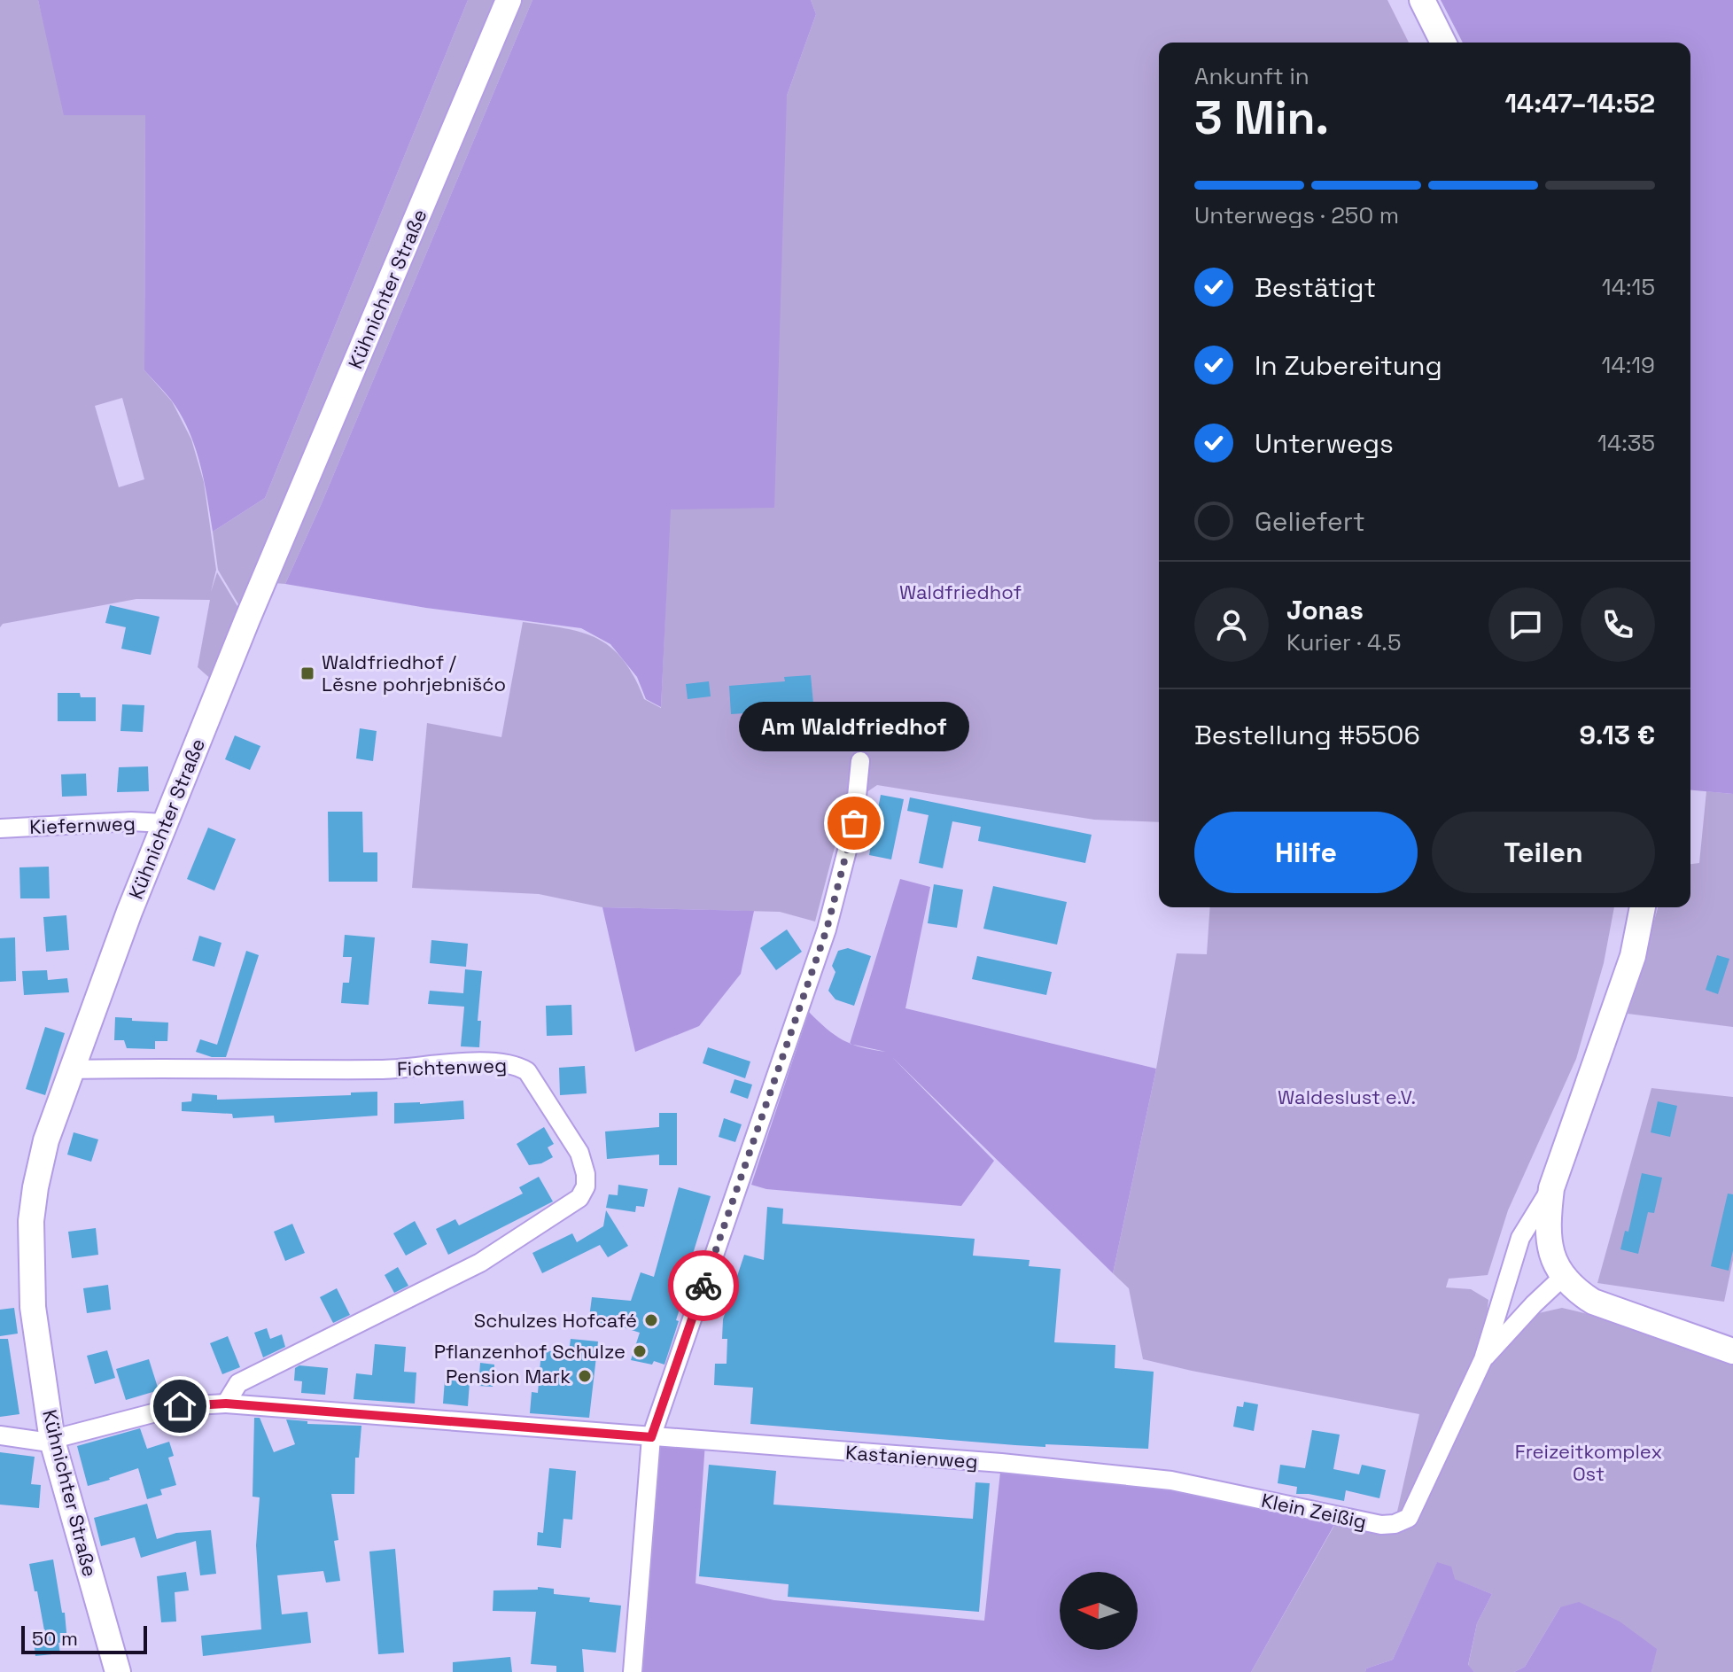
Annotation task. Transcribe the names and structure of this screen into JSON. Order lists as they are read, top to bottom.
{
  "streets": {
    "street": [
      "Kühnichter Straße",
      "Kiefernweg",
      "Fichtenweg",
      "Kastanienweg",
      "Klein Zeißig"
    ]
  },
  "crossings": [
    ["Kühnichter Straße", "Kiefernweg"],
    ["Kühnichter Straße", "Fichtenweg"],
    ["Kühnichter Straße", "Kastanienweg"],
    ["Fichtenweg", "Kastanienweg"],
    ["Kastanienweg", "Klein Zeißig"]
  ],
  "parks": ["Waldfriedhof", "Waldeslust e.V.", "Freizeitkomplex Ost"],
  "places": {
    "transit": ["Waldfriedhof / Lěsne pohrjebnišćo"],
    "other": [
      "Am Waldfriedhof",
      "Schulzes Hofcafé",
      "Pflanzenhof Schulze",
      "Pension Mark"
    ]
  },
  "scale_bar": "50 m",
  "north": "left",
  "page": {
    "heading": ["3 Min.", "Ankunft in", "14:47–14:52"],
    "panel": [
      "Jonas",
      "Kurier · 4.5",
      "Bestellung #5506",
      "9.13 €"
    ],
    "bar": "Unterwegs · 250 m",
    "list": [
      ["Bestätigt", "14:15"],
      ["In Zubereitung", "14:19"],
      ["Unterwegs", "14:35"],
      "Geliefert"
    ],
    "bubble": "Am Waldfriedhof",
    "buttons": ["Hilfe", "Teilen"],
    "scale": "50 m"
  }
}
